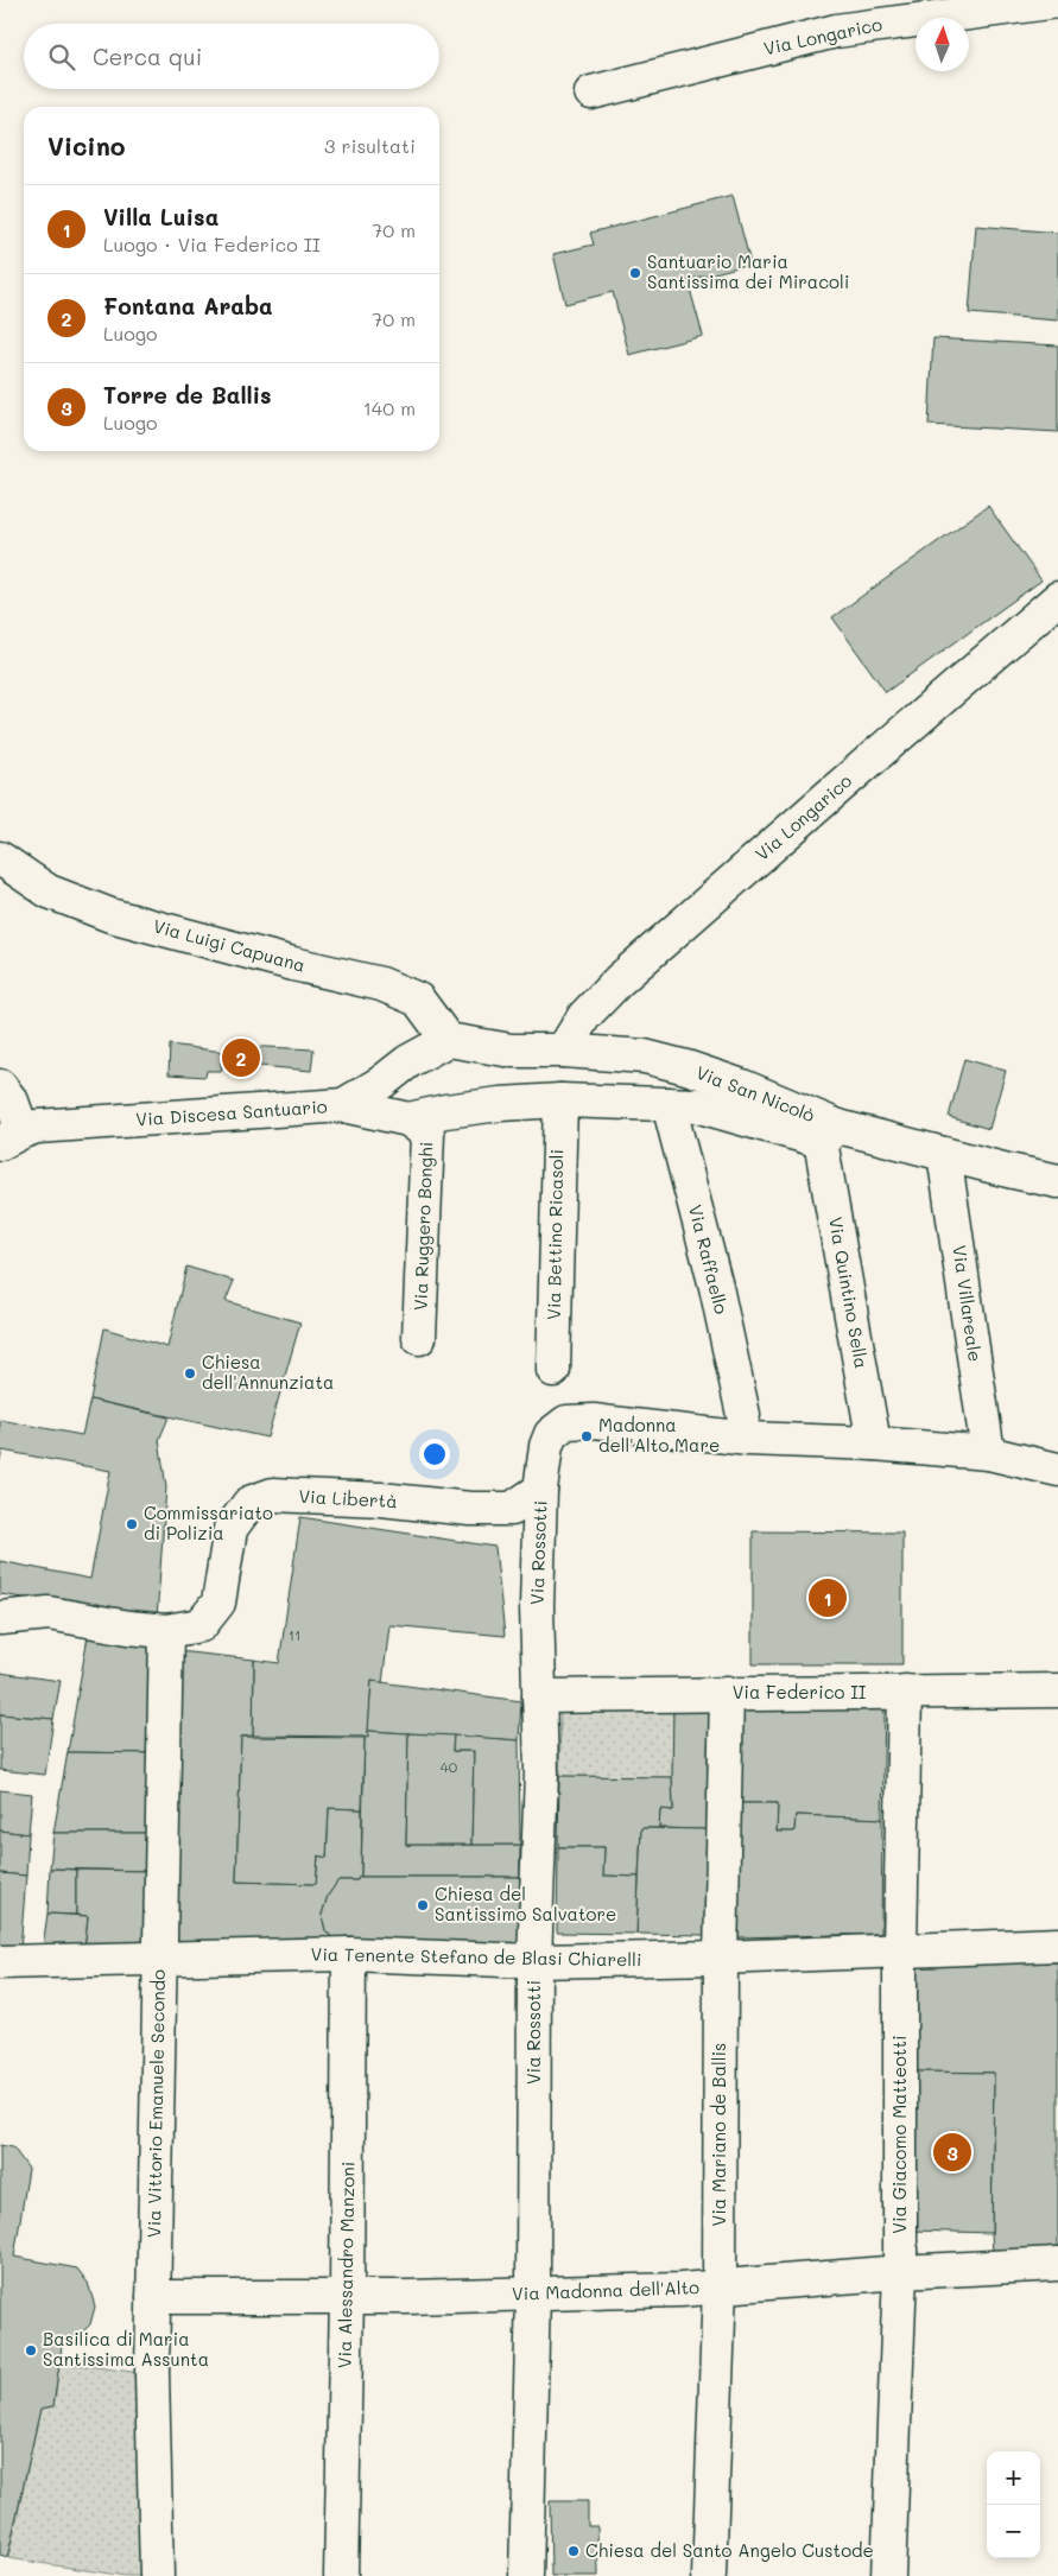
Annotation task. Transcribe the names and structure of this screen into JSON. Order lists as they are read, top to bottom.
{
  "streets": {
    "street": [
      "Via Longarico",
      "Via Luigi Capuana",
      "Via San Nicolò",
      "Via Discesa Santuario",
      "Via Ruggero Bonghi",
      "Via Bettino Ricasoli",
      "Via Raffaello",
      "Via Quintino Sella",
      "Via Villareale",
      "Via Libertà",
      "Via Rossotti",
      "Via Federico II",
      "Via Tenente Stefano de Blasi Chiarelli",
      "Via Vittorio Emanuele Secondo",
      "Via Mariano de Ballis",
      "Via Giacomo Matteotti",
      "Via Alessandro Manzoni",
      "Via Madonna dell'Alto"
    ]
  },
  "crossings": [
    ["Via Longarico", "Via San Nicolò"],
    ["Via Luigi Capuana", "Via San Nicolò"],
    ["Via Luigi Capuana", "Via Discesa Santuario"],
    ["Via San Nicolò", "Via Discesa Santuario"],
    ["Via San Nicolò", "Via Quintino Sella"],
    ["Via San Nicolò", "Via Villareale"],
    ["Via Discesa Santuario", "Via Ruggero Bonghi"],
    ["Via Raffaello", "Via Rossotti"],
    ["Via Libertà", "Via Rossotti"],
    ["Via Libertà", "Via Vittorio Emanuele Secondo"],
    ["Via Rossotti", "Via Federico II"],
    ["Via Rossotti", "Via Tenente Stefano de Blasi Chiarelli"],
    ["Via Rossotti", "Via Madonna dell'Alto"],
    ["Via Federico II", "Via Mariano de Ballis"],
    ["Via Federico II", "Via Giacomo Matteotti"],
    ["Via Tenente Stefano de Blasi Chiarelli", "Via Vittorio Emanuele Secondo"],
    ["Via Tenente Stefano de Blasi Chiarelli", "Via Mariano de Ballis"],
    ["Via Tenente Stefano de Blasi Chiarelli", "Via Giacomo Matteotti"],
    ["Via Tenente Stefano de Blasi Chiarelli", "Via Alessandro Manzoni"],
    ["Via Vittorio Emanuele Secondo", "Via Madonna dell'Alto"],
    ["Via Mariano de Ballis", "Via Madonna dell'Alto"],
    ["Via Giacomo Matteotti", "Via Madonna dell'Alto"],
    ["Via Alessandro Manzoni", "Via Madonna dell'Alto"]
  ],
  "places": [
    "Santuario Maria Santissima dei Miracoli",
    "Chiesa dell'Annunziata",
    "Madonna dell'Alto Mare",
    "Commissariato di Polizia",
    "Chiesa del Santissimo Salvatore",
    "Basilica di Maria Santissima Assunta",
    "Chiesa del Santo Angelo Custode"
  ],
  "house_numbers": ["11", "40"],
  "north": "top",
  "page": {
    "search": "Cerca qui",
    "heading": ["Vicino", "3 risultati"],
    "list": [
      {
        "mark": "1",
        "name": "Villa Luisa",
        "note": "Luogo · Via Federico II",
        "value": "70 m"
      },
      {
        "mark": "2",
        "name": "Fontana Araba",
        "note": "Luogo",
        "value": "70 m"
      },
      {
        "mark": "3",
        "name": "Torre de Ballis",
        "note": "Luogo",
        "value": "140 m"
      }
    ],
    "pins": ["2", "1", "3"],
    "map_buttons": ["+", "−"]
  }
}
